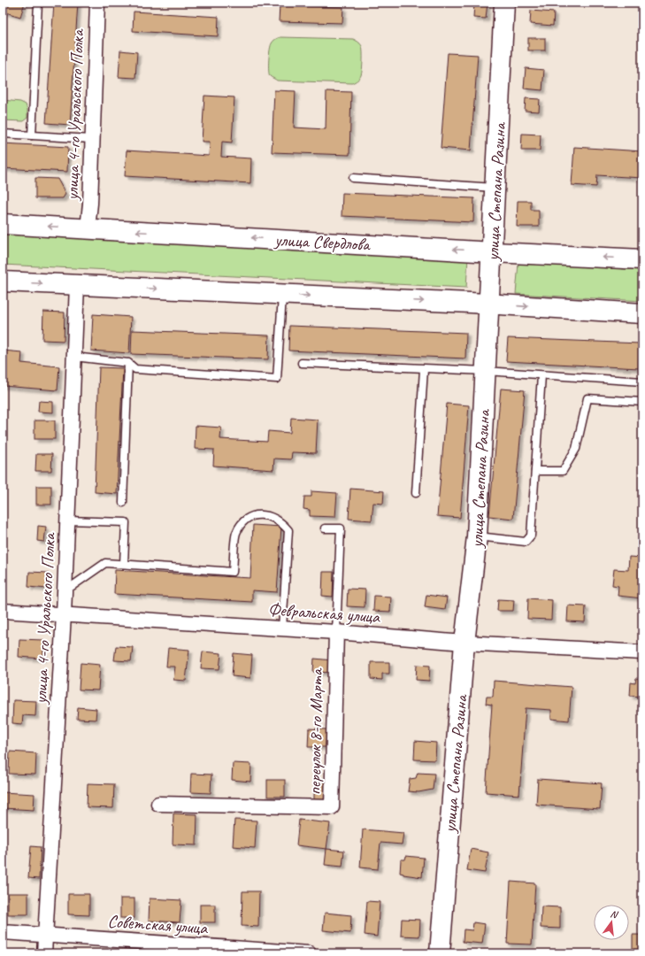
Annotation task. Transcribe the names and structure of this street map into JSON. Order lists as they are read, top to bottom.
{
  "streets": {
    "main road": ["улица Степана Разина", "улица Свердлова"],
    "street": [
      "улица 4-го Уральского Полка",
      "Февральская улица",
      "переулок 8-го Марта",
      "Советская улица"
    ]
  },
  "crossings": [
    ["улица 4-го Уральского Полка", "улица Свердлова"],
    ["улица 4-го Уральского Полка", "Февральская улица"],
    ["улица 4-го Уральского Полка", "Советская улица"],
    ["улица Степана Разина", "улица Свердлова"],
    ["улица Степана Разина", "Февральская улица"],
    ["Февральская улица", "переулок 8-го Марта"]
  ],
  "north": "top"
}
